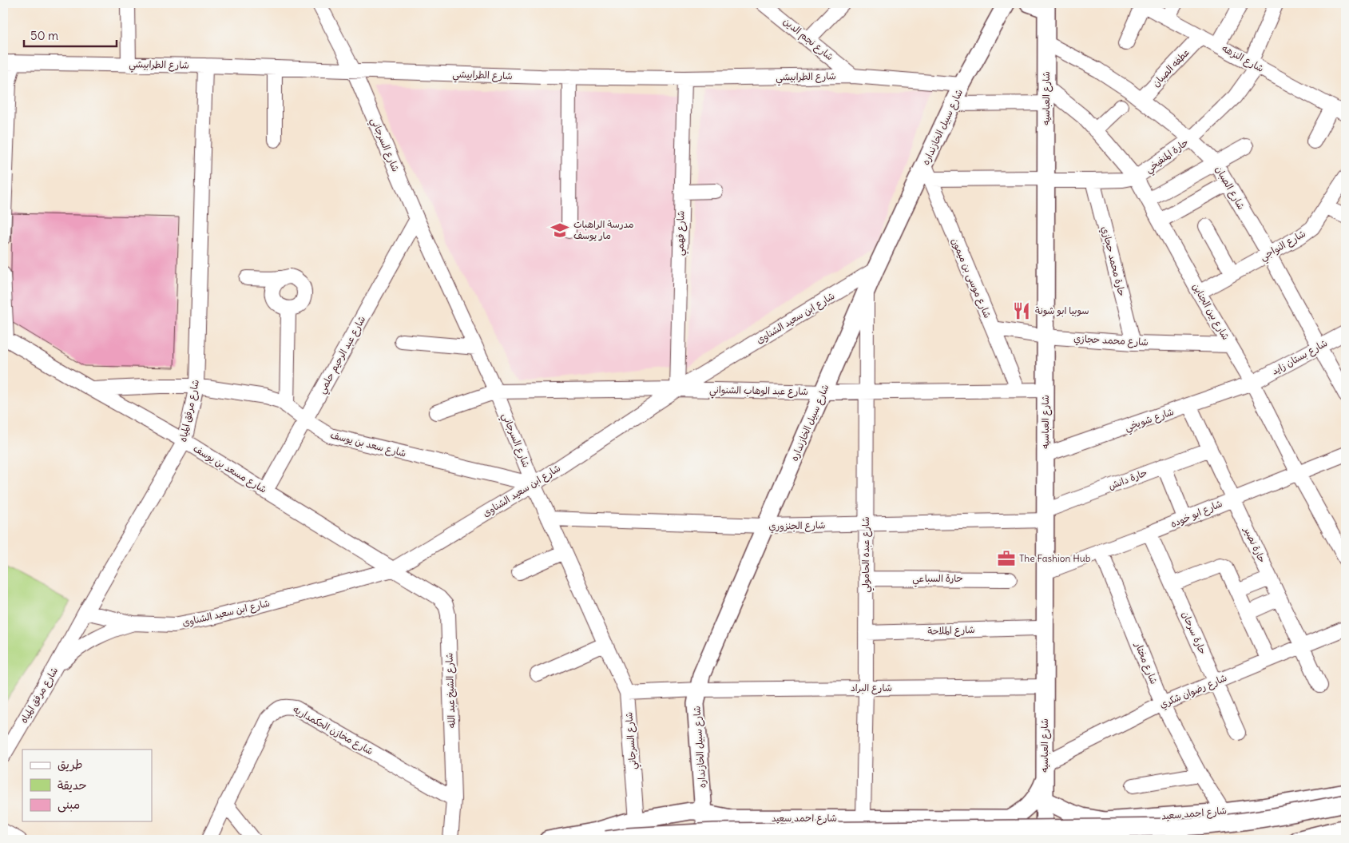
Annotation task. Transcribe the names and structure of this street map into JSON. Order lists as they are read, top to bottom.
{
  "streets": {
    "main road": ["شارع العباسيه", "شارع سبيل الخازنداره", "شارع احمد سعيد"],
    "street": [
      "شارع نجم الدين",
      "شارع النزهه",
      "شارع الطرابيشي",
      "عطفه الصبان",
      "شارع السرجاني",
      "حارة المنفيخي",
      "شارع الصبان",
      "شارع فهمي",
      "شارع النواجي",
      "حارة محمد حجازي",
      "شارع موسى بن ميمون",
      "شارع بين الجناين",
      "شارع ابن سعيد الشناوى",
      "شارع محمد حجازي",
      "شارع عبد الرحيم حلمي",
      "شارع بستان زايد",
      "شارع عبد الوهاب الشنواني",
      "شارع مرفق المياه",
      "شارع شويخي",
      "شارع سعد بن يوسف",
      "شارع مسعد بن يوسف",
      "حارة دانش",
      "شارع ابو خوده",
      "شارع الجنزوري",
      "حارة نصير",
      "شارع عبده الحامولي",
      "حارة السباعي",
      "شارع الملاحة",
      "حارة سرحان",
      "شارع مختار",
      "شارع البراد",
      "شارع الشيخ عبد الله",
      "شارع رضوان شكري",
      "شارع مخازن الحكمداريه"
    ]
  },
  "crossings": [
    ["شارع نجم الدين", "شارع الطرابيشي"],
    ["شارع النزهه", "عطفه الصبان"],
    ["شارع النزهه", "حارة المنفيخي"],
    ["شارع الطرابيشي", "شارع سبيل الخازنداره"],
    ["شارع الطرابيشي", "شارع السرجاني"],
    ["شارع الطرابيشي", "شارع فهمي"],
    ["شارع الطرابيشي", "شارع مرفق المياه"],
    ["عطفه الصبان", "شارع الصبان"],
    ["شارع العباسيه", "حارة المنفيخي"],
    ["شارع العباسيه", "شارع الصبان"],
    ["شارع العباسيه", "شارع بين الجناين"],
    ["شارع العباسيه", "شارع محمد حجازي"],
    ["شارع العباسيه", "شارع عبد الوهاب الشنواني"],
    ["شارع العباسيه", "شارع شويخي"],
    ["شارع العباسيه", "حارة دانش"],
    ["شارع العباسيه", "شارع ابو خوده"],
    ["شارع العباسيه", "شارع الجنزوري"],
    ["شارع العباسيه", "شارع البراد"],
    ["شارع العباسيه", "شارع رضوان شكري"],
    ["شارع العباسيه", "شارع احمد سعيد"],
    ["شارع سبيل الخازنداره", "حارة المنفيخي"],
    ["شارع سبيل الخازنداره", "شارع موسى بن ميمون"],
    ["شارع سبيل الخازنداره", "شارع ابن سعيد الشناوى"],
    ["شارع سبيل الخازنداره", "شارع عبد الوهاب الشنواني"],
    ["شارع سبيل الخازنداره", "شارع الجنزوري"],
    ["شارع سبيل الخازنداره", "شارع عبده الحامولي"],
    ["شارع سبيل الخازنداره", "شارع البراد"],
    ["شارع سبيل الخازنداره", "شارع احمد سعيد"],
    ["شارع السرجاني", "شارع ابن سعيد الشناوى"],
    ["شارع السرجاني", "شارع عبد الرحيم حلمي"],
    ["شارع السرجاني", "شارع عبد الوهاب الشنواني"],
    ["شارع السرجاني", "شارع سعد بن يوسف"],
    ["شارع السرجاني", "شارع الجنزوري"],
    ["شارع السرجاني", "شارع البراد"],
    ["شارع السرجاني", "شارع احمد سعيد"],
    ["حارة المنفيخي", "شارع الصبان"],
    ["حارة المنفيخي", "حارة محمد حجازي"],
    ["حارة المنفيخي", "شارع موسى بن ميمون"],
    ["حارة المنفيخي", "شارع بين الجناين"],
    ["شارع الصبان", "شارع النواجي"],
    ["شارع الصبان", "شارع بستان زايد"],
    ["شارع فهمي", "شارع ابن سعيد الشناوى"],
    ["شارع فهمي", "شارع عبد الوهاب الشنواني"],
    ["شارع النواجي", "شارع بين الجناين"],
    ["حارة محمد حجازي", "شارع محمد حجازي"],
    ["شارع موسى بن ميمون", "شارع محمد حجازي"],
    ["شارع موسى بن ميمون", "شارع عبد الوهاب الشنواني"],
    ["شارع بين الجناين", "شارع محمد حجازي"],
    ["شارع بين الجناين", "شارع بستان زايد"],
    ["شارع بين الجناين", "شارع شويخي"],
    ["شارع بين الجناين", "شارع ابو خوده"],
    ["شارع ابن سعيد الشناوى", "شارع عبد الوهاب الشنواني"],
    ["شارع ابن سعيد الشناوى", "شارع مرفق المياه"],
    ["شارع ابن سعيد الشناوى", "شارع سعد بن يوسف"],
    ["شارع ابن سعيد الشناوى", "شارع مسعد بن يوسف"],
    ["شارع ابن سعيد الشناوى", "شارع الشيخ عبد الله"],
    ["شارع عبد الرحيم حلمي", "شارع سعد بن يوسف"],
    ["شارع عبد الرحيم حلمي", "شارع مسعد بن يوسف"],
    ["شارع بستان زايد", "شارع شويخي"],
    ["شارع عبد الوهاب الشنواني", "شارع عبده الحامولي"],
    ["شارع مرفق المياه", "شارع سعد بن يوسف"],
    ["شارع مرفق المياه", "شارع مسعد بن يوسف"],
    ["شارع شويخي", "حارة نصير"],
    ["شارع سعد بن يوسف", "شارع مسعد بن يوسف"],
    ["شارع مسعد بن يوسف", "شارع الشيخ عبد الله"],
    ["حارة دانش", "شارع الجنزوري"],
    ["حارة دانش", "حارة نصير"],
    ["شارع ابو خوده", "حارة نصير"],
    ["شارع ابو خوده", "حارة سرحان"],
    ["شارع ابو خوده", "شارع مختار"],
    ["شارع الجنزوري", "شارع عبده الحامولي"],
    ["حارة نصير", "شارع رضوان شكري"],
    ["شارع عبده الحامولي", "حارة السباعي"],
    ["شارع عبده الحامولي", "شارع الملاحة"],
    ["شارع عبده الحامولي", "شارع البراد"],
    ["شارع عبده الحامولي", "شارع احمد سعيد"],
    ["حارة سرحان", "شارع رضوان شكري"],
    ["شارع مختار", "شارع رضوان شكري"],
    ["شارع مختار", "شارع احمد سعيد"],
    ["شارع الشيخ عبد الله", "شارع مخازن الحكمداريه"],
    ["شارع رضوان شكري", "شارع احمد سعيد"]
  ],
  "places": {
    "school or university": ["مدرسة الراهبات مار يوسف"],
    "restaurant": ["سوبيا ابو شونة"],
    "office": ["The Fashion Hub"]
  },
  "legend": ["طريق", "حديقة", "مبنى"],
  "scale_bar": "50 m"
}
